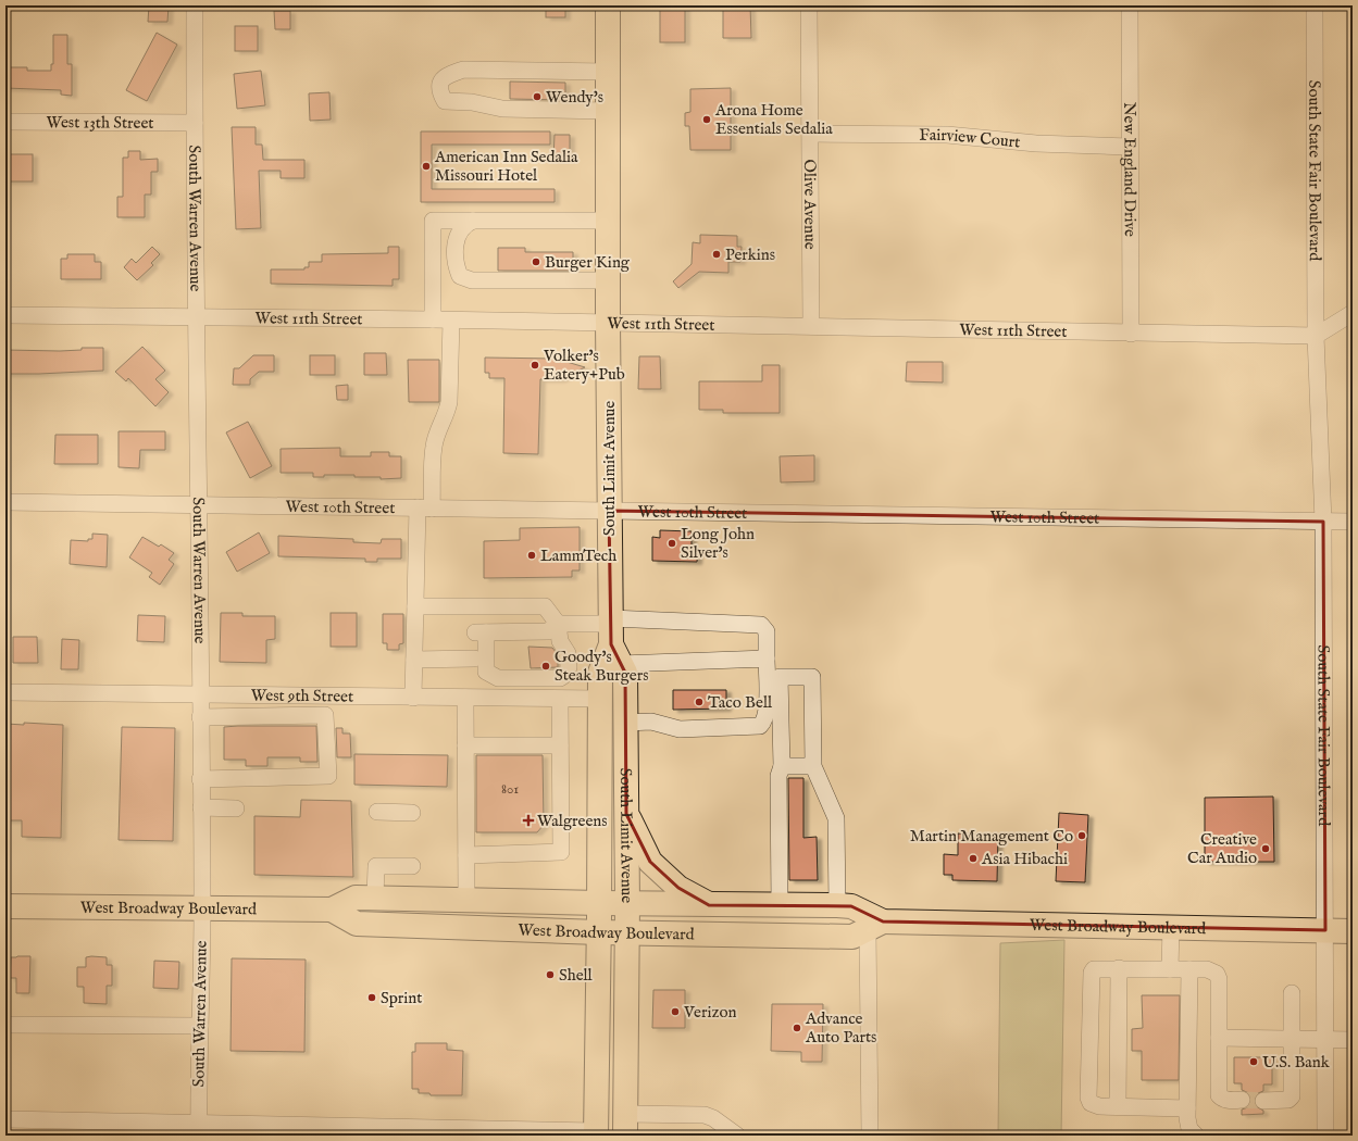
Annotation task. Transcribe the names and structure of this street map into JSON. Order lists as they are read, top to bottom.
{
  "streets": {
    "highway": ["South Limit Avenue", "West Broadway Boulevard"],
    "street": [
      "West 13th Street",
      "Fairview Court",
      "New England Drive",
      "South State Fair Boulevard",
      "Olive Avenue",
      "South Warren Avenue",
      "West 11th Street",
      "West 10th Street",
      "West 9th Street"
    ]
  },
  "crossings": [
    ["West 13th Street", "South Warren Avenue"],
    ["Fairview Court", "New England Drive"],
    ["Fairview Court", "Olive Avenue"],
    ["New England Drive", "West 11th Street"],
    ["South State Fair Boulevard", "West 11th Street"],
    ["South State Fair Boulevard", "West 10th Street"],
    ["South State Fair Boulevard", "West Broadway Boulevard"],
    ["Olive Avenue", "West 11th Street"],
    ["South Warren Avenue", "West 11th Street"],
    ["South Warren Avenue", "West 10th Street"],
    ["South Warren Avenue", "West 9th Street"],
    ["South Warren Avenue", "West Broadway Boulevard"],
    ["West 11th Street", "South Limit Avenue"],
    ["South Limit Avenue", "West 10th Street"],
    ["South Limit Avenue", "West 9th Street"],
    ["South Limit Avenue", "West Broadway Boulevard"]
  ],
  "places": {
    "other": [
      "Wendy's",
      "Arona Home Essentials Sedalia",
      "American Inn Sedalia Missouri Hotel",
      "Perkins",
      "Burger King",
      "Volker's Eatery+Pub",
      "Long John Silver's",
      "LammTech",
      "Goody's Steak Burgers",
      "Taco Bell",
      "Martin Management Co",
      "Creative Car Audio",
      "Asia Hibachi",
      "Shell",
      "Sprint",
      "Verizon",
      "Advance Auto Parts",
      "U.S. Bank"
    ],
    "health": ["Walgreens"]
  },
  "house_numbers": ["801"]
}
